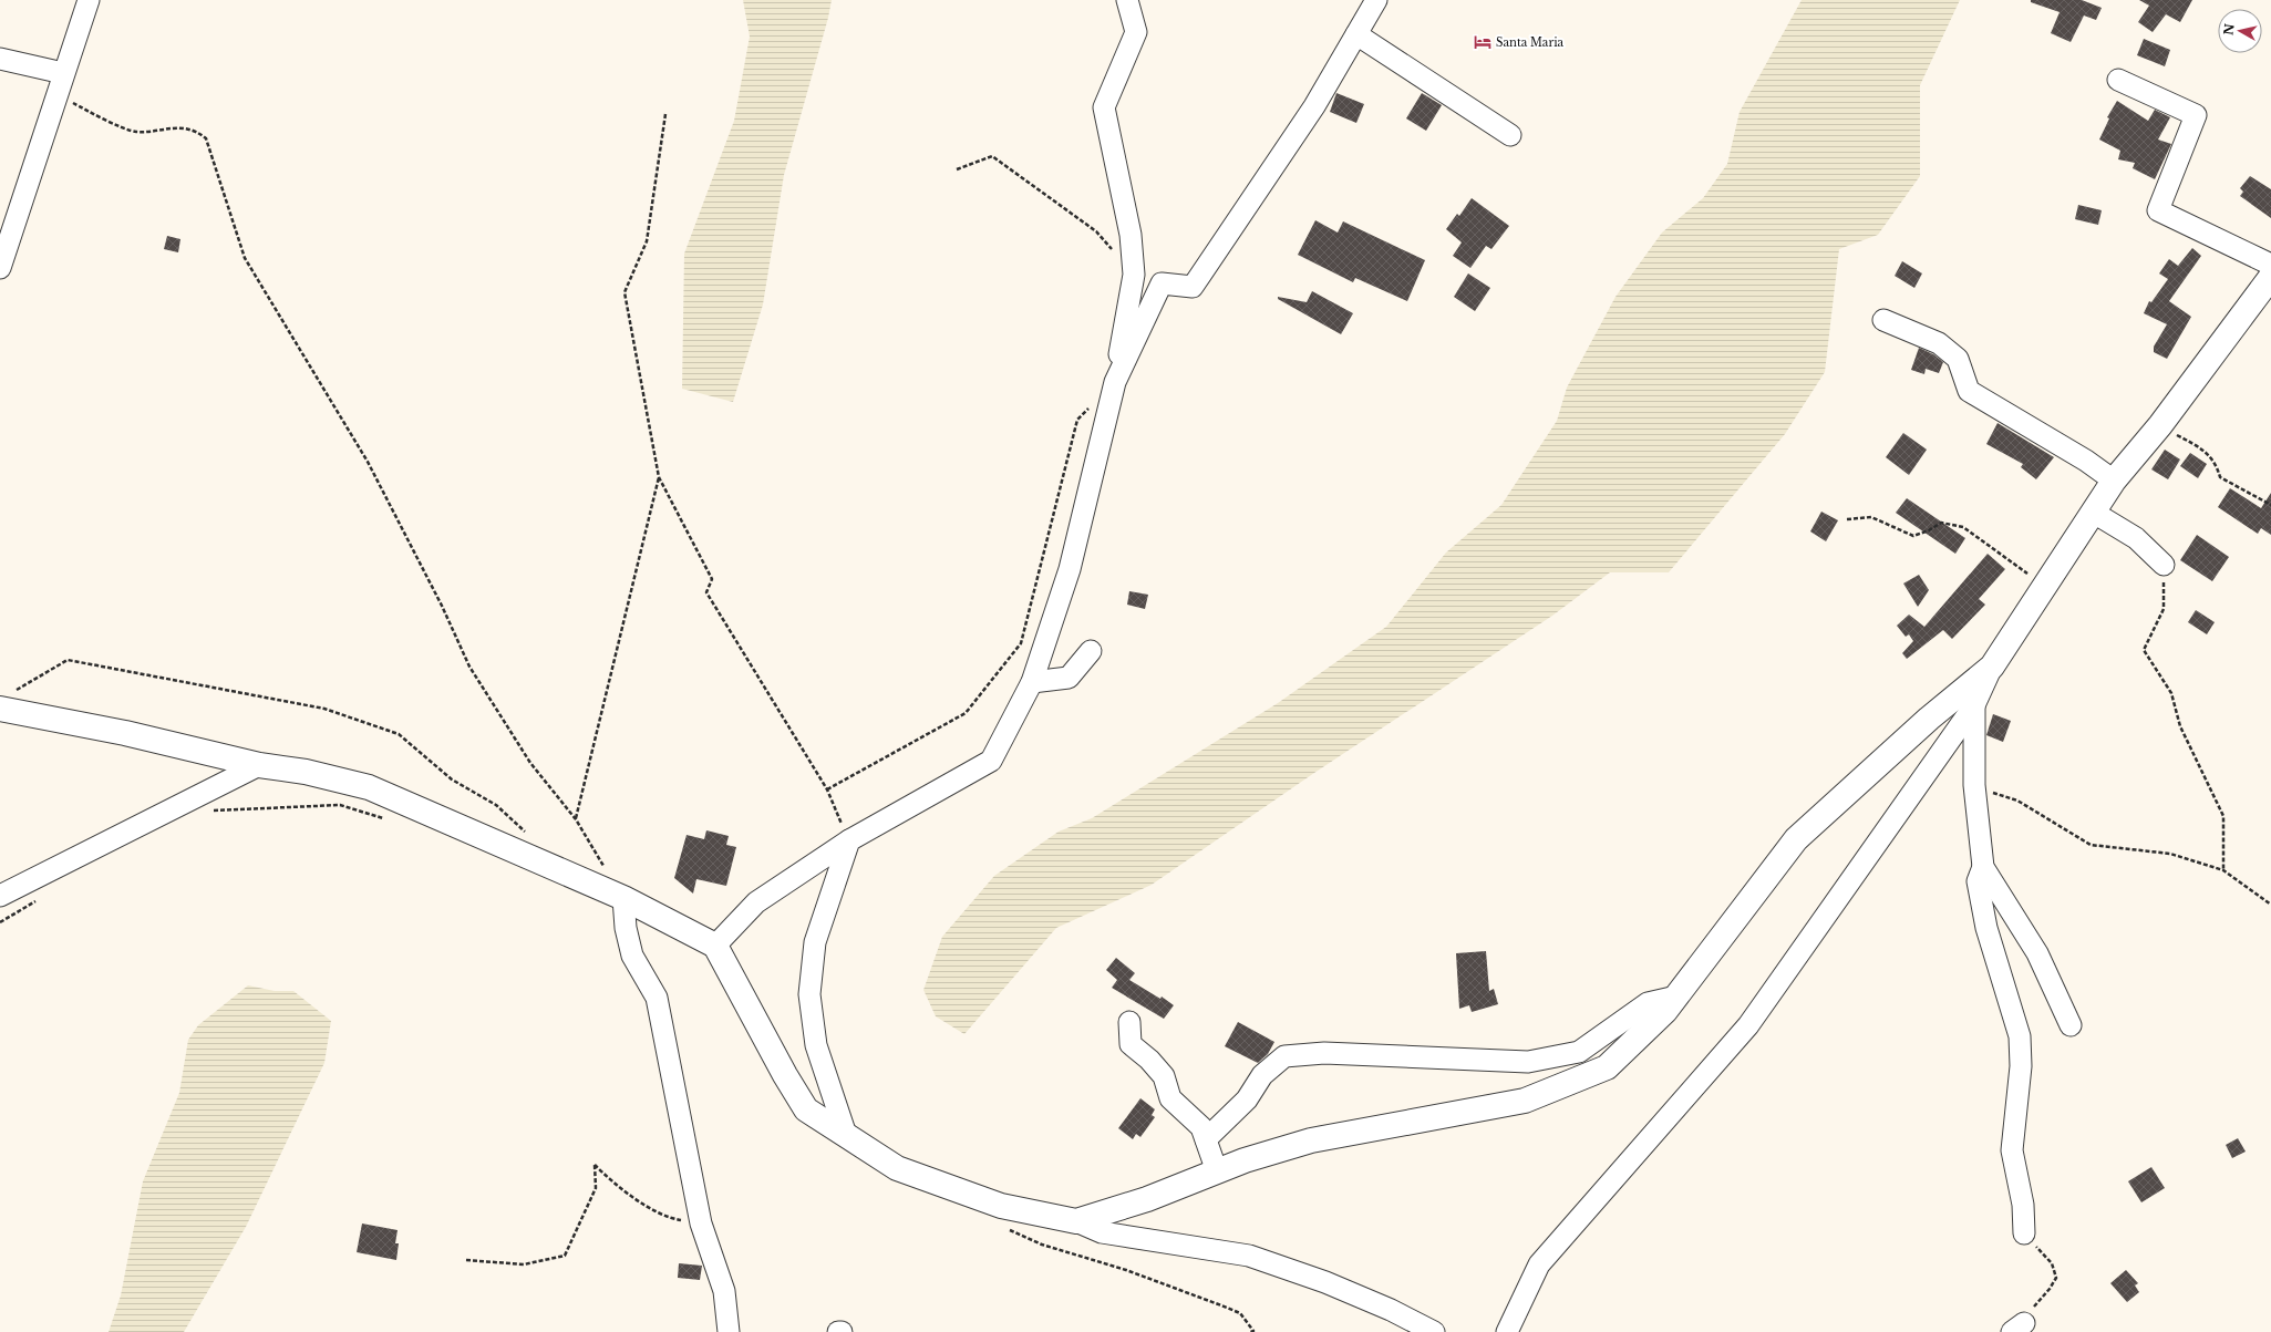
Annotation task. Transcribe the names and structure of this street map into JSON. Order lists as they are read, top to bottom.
{
  "places": {
    "hotel": ["Santa Maria"]
  },
  "north": "left"
}
